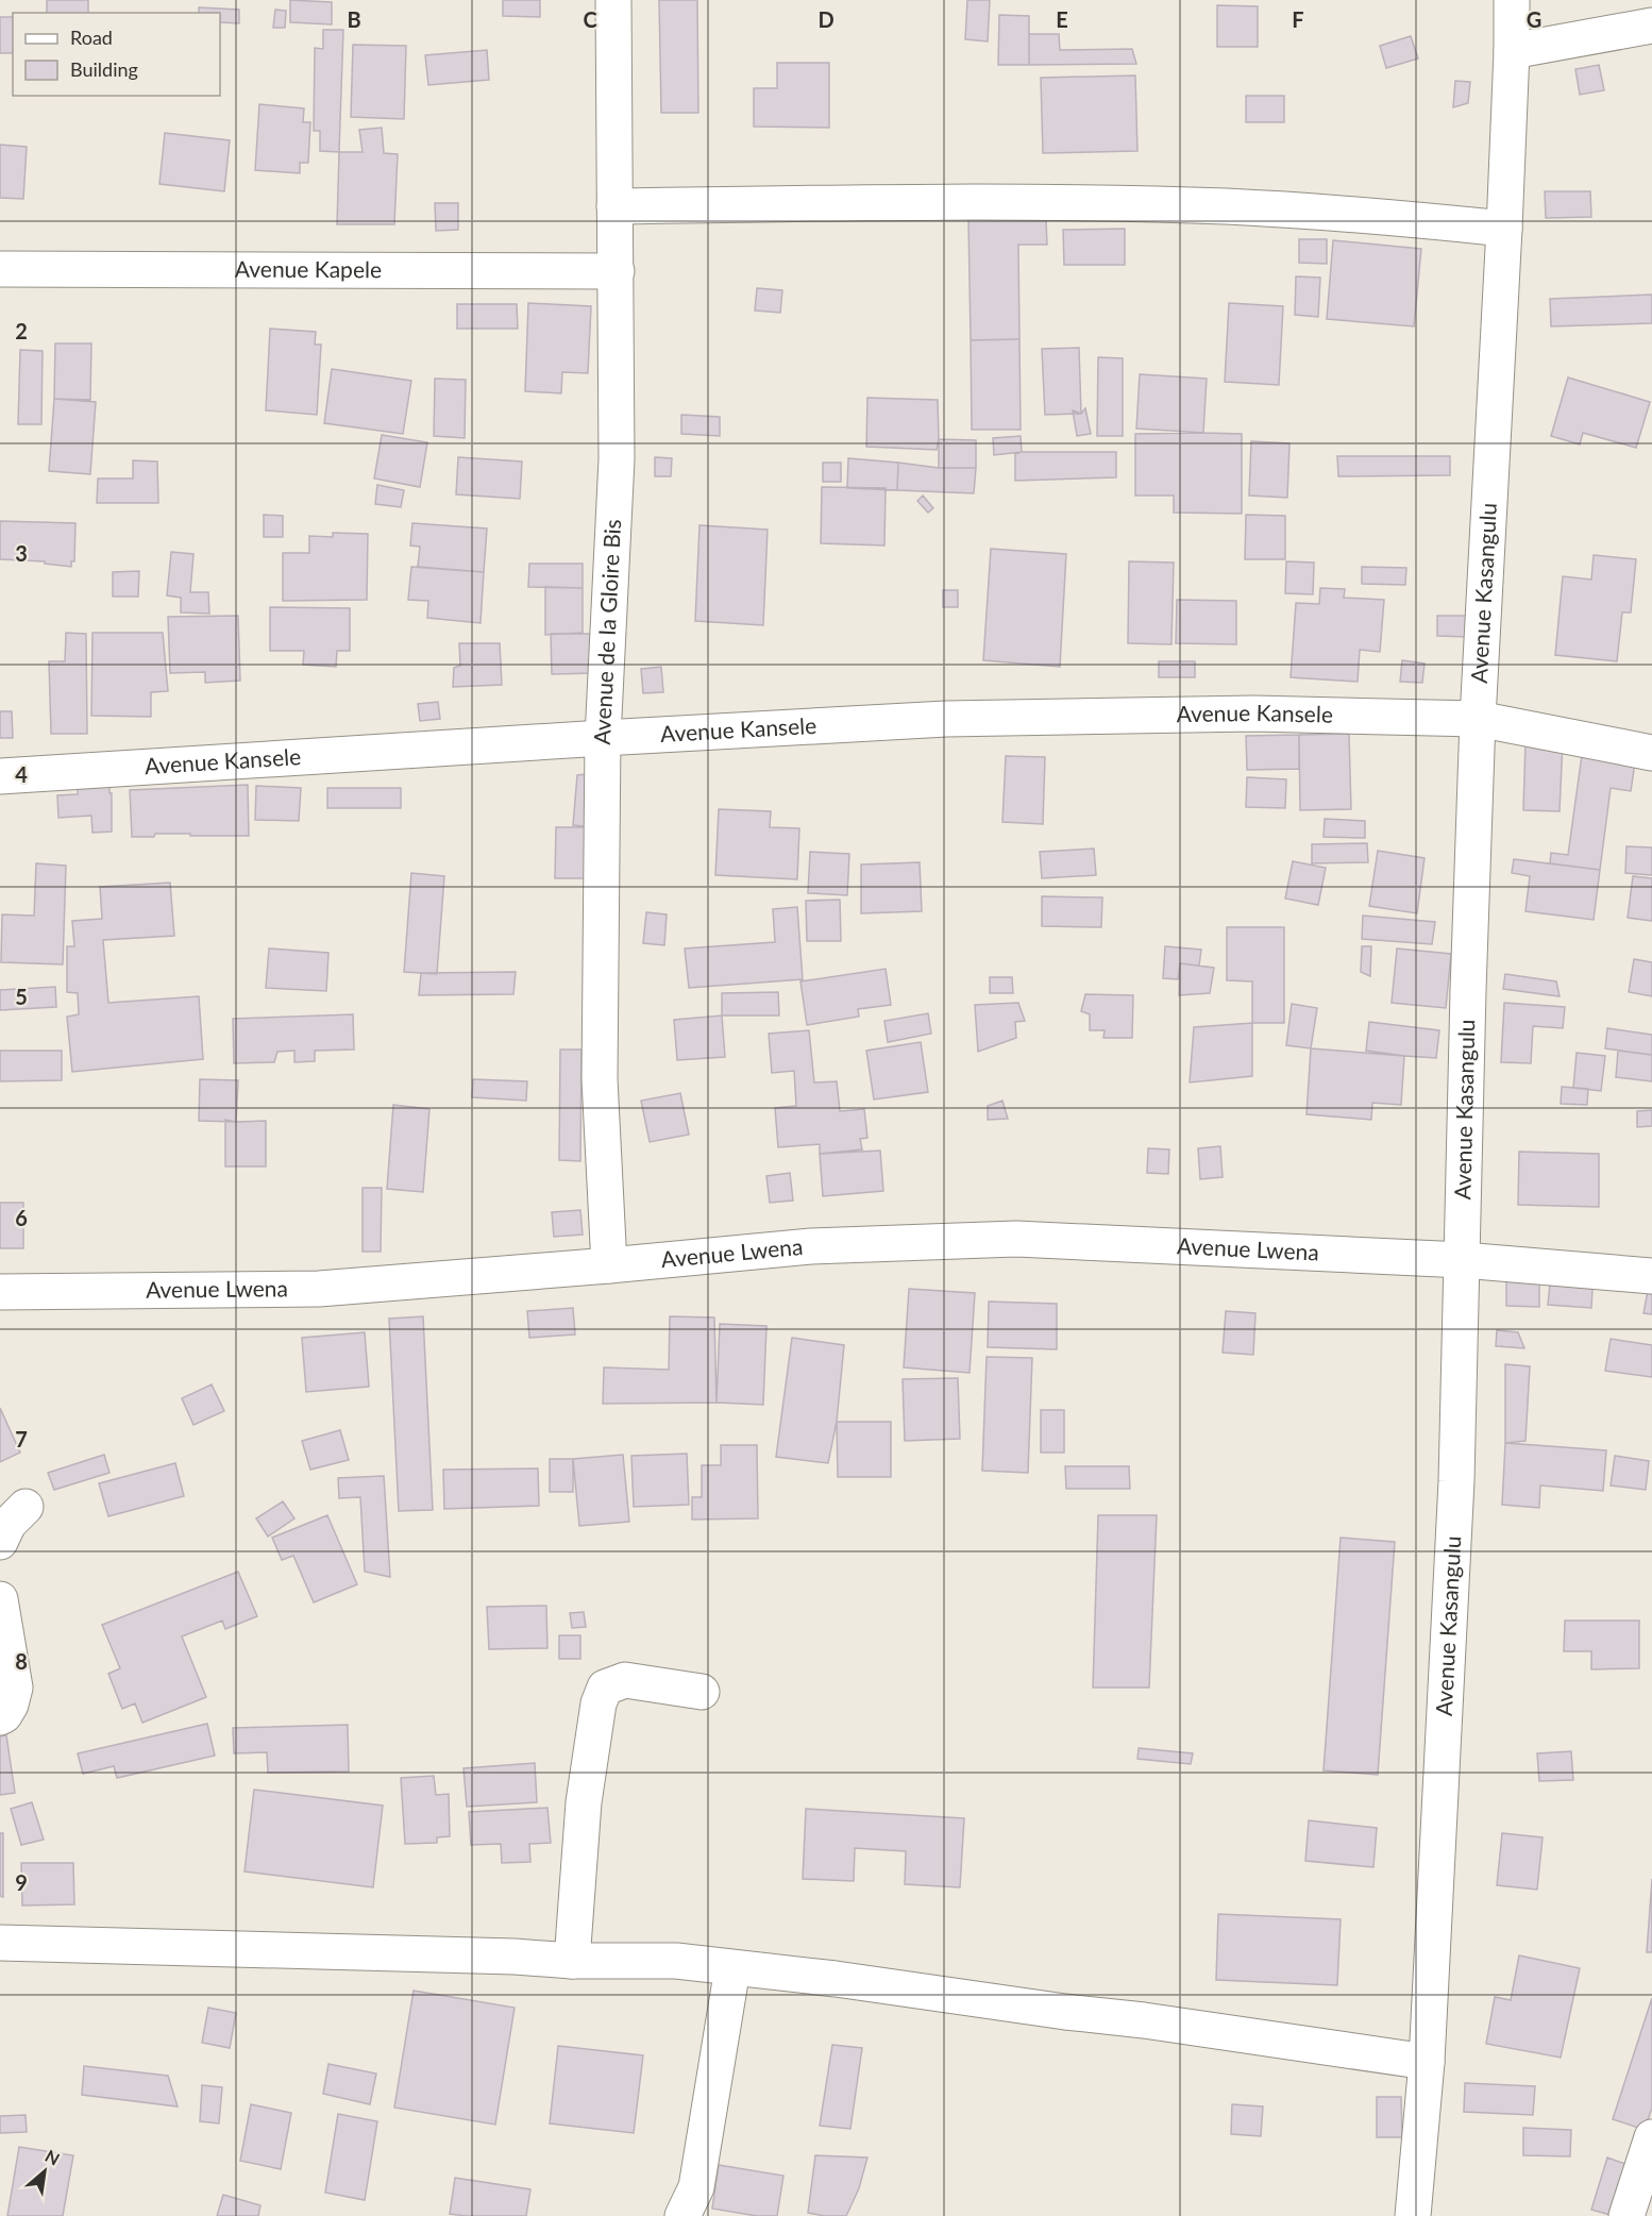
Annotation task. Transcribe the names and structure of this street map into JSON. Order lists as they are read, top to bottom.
{
  "streets": {
    "street": [
      "Avenue Kapele",
      "Avenue Kasangulu",
      "Avenue de la Gloire Bis",
      "Avenue Kansele",
      "Avenue Lwena"
    ]
  },
  "crossings": [
    ["Avenue Kapele", "Avenue de la Gloire Bis"],
    ["Avenue Kasangulu", "Avenue Kansele"],
    ["Avenue Kasangulu", "Avenue Lwena"],
    ["Avenue de la Gloire Bis", "Avenue Kansele"],
    ["Avenue de la Gloire Bis", "Avenue Lwena"]
  ],
  "legend": ["Road", "Building"],
  "north": "top right",
  "grid": {
    "columns": [
      "B",
      "C",
      "D",
      "E",
      "F",
      "G"
    ],
    "rows": [
      "2",
      "3",
      "4",
      "5",
      "6",
      "7",
      "8",
      "9"
    ]
  }
}
